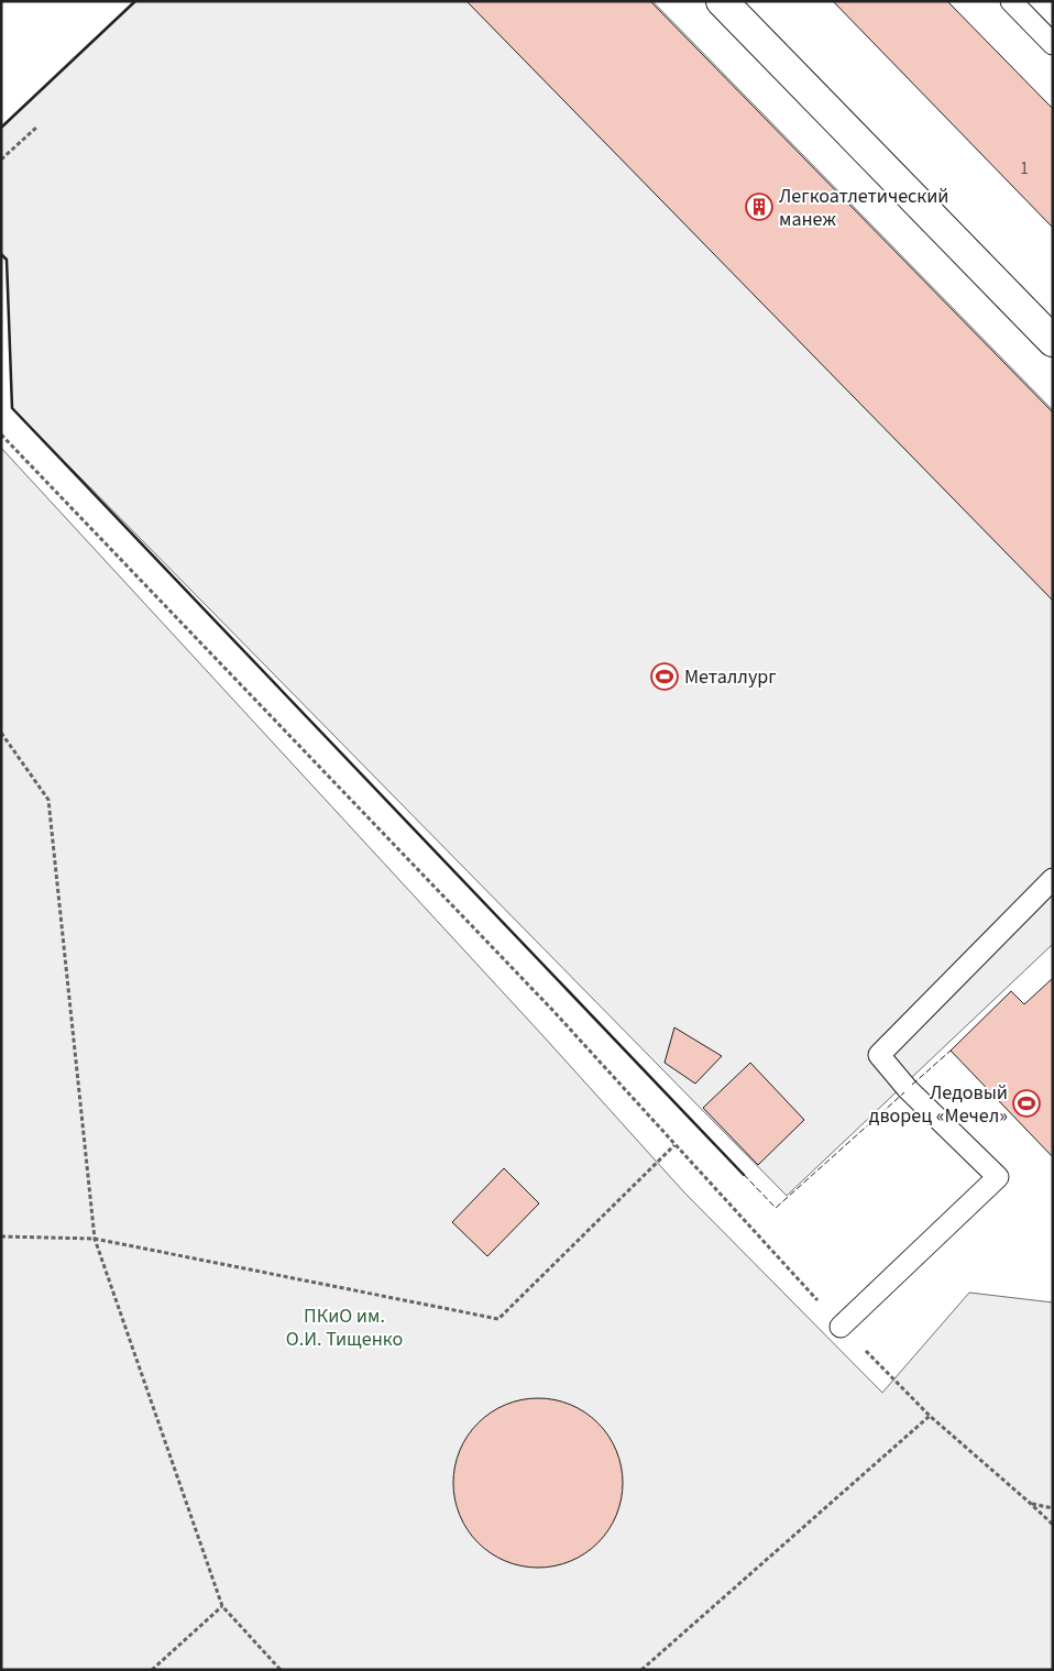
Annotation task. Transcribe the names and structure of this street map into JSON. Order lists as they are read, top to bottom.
{
  "parks": ["ПКиО им. О.И. Тищенко"],
  "places": {
    "building": ["Легкоатлетический манеж"],
    "sports": ["Металлург", "Ледовый дворец «Мечел»"]
  },
  "house_numbers": ["1"]
}
